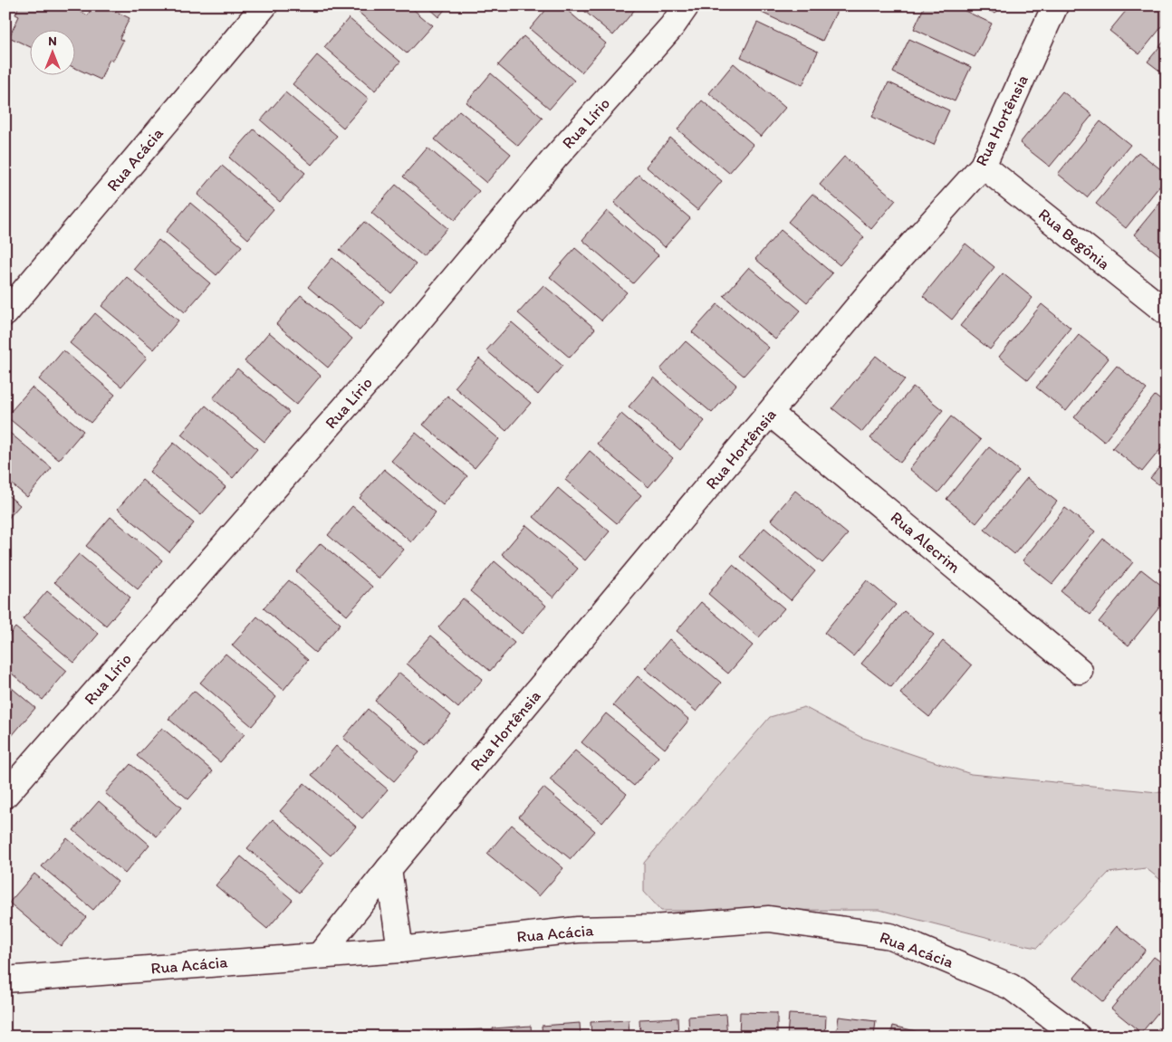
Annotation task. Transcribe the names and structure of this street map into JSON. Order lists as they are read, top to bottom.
{
  "streets": {
    "street": [
      "Rua Hortênsia",
      "Rua Lírio",
      "Rua Acácia",
      "Rua Begônia",
      "Rua Alecrim"
    ]
  },
  "crossings": [
    ["Rua Hortênsia", "Rua Acácia"],
    ["Rua Hortênsia", "Rua Begônia"],
    ["Rua Hortênsia", "Rua Alecrim"]
  ],
  "north": "top"
}
